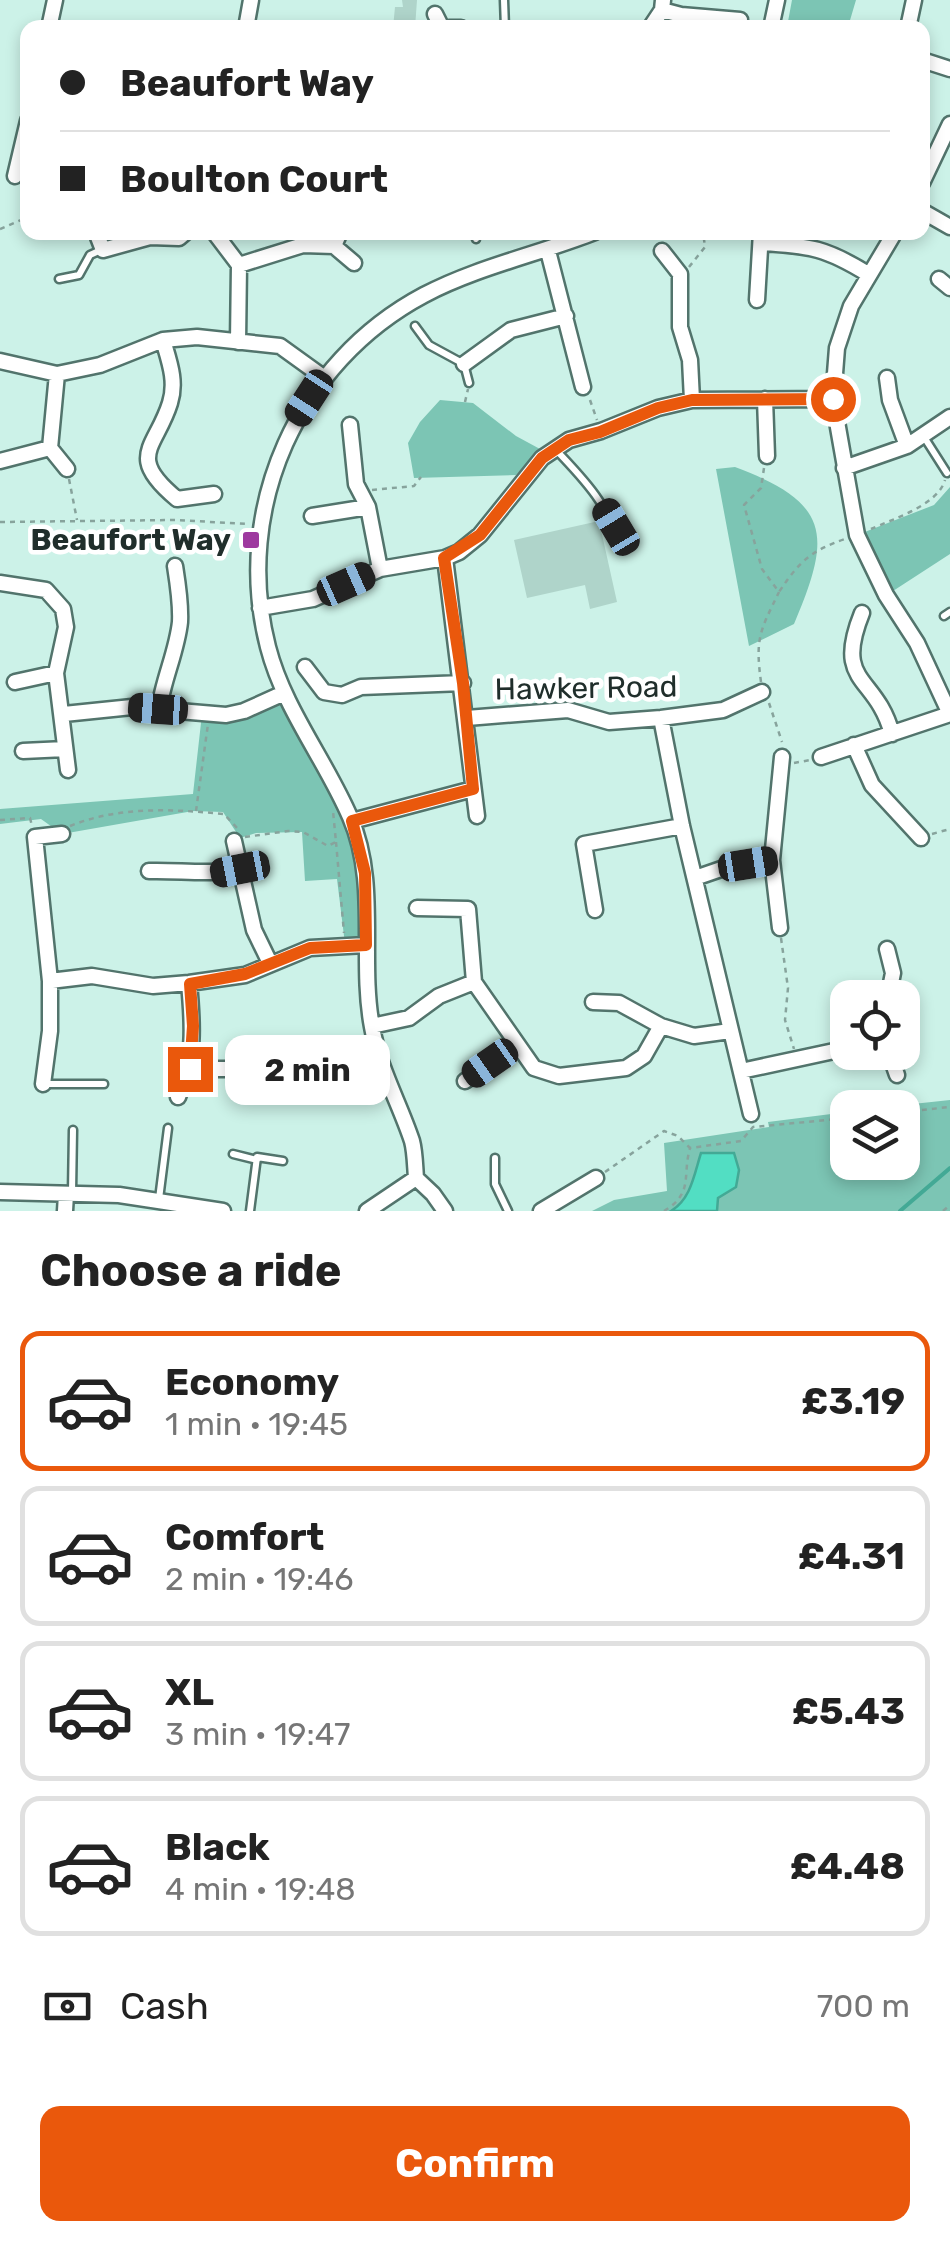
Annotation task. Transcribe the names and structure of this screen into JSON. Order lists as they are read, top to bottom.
{
  "streets": {
    "street": ["Hawker Road"]
  },
  "places": {
    "transit": ["Beaufort Way"]
  },
  "page": {
    "banner": ["Beaufort Way", "Boulton Court"],
    "bubble": "2 min",
    "heading": "Choose a ride",
    "list": [
      {
        "name": "Economy",
        "note": "1 min · 19:45",
        "value": "£3.19"
      },
      {
        "name": "Comfort",
        "note": "2 min · 19:46",
        "value": "£4.31"
      },
      {
        "name": "XL",
        "note": "3 min · 19:47",
        "value": "£5.43"
      },
      {
        "name": "Black",
        "note": "4 min · 19:48",
        "value": "£4.48"
      }
    ],
    "pay": ["Cash", "700 m"],
    "buttons": "Confirm"
  }
}
